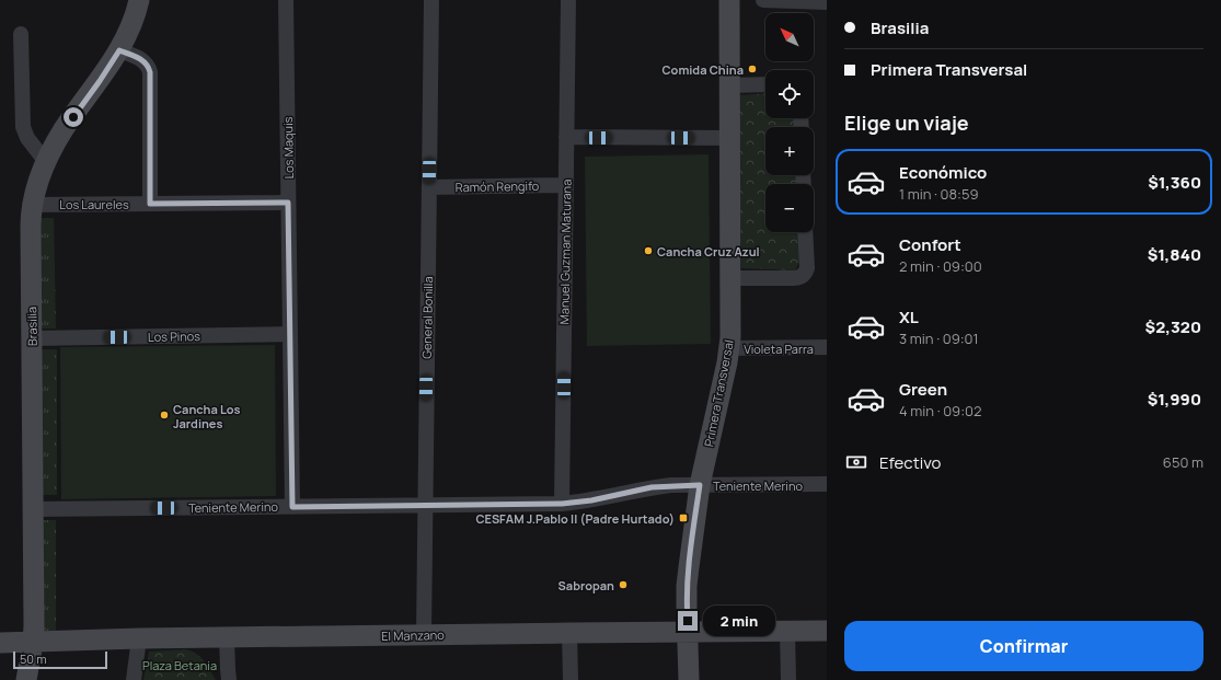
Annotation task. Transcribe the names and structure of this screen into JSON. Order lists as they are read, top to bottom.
{
  "streets": {
    "street": [
      "Los Maquis",
      "Ramón Rengifo",
      "Los Laureles",
      "Manuel Guzman Maturana",
      "General Bonilla",
      "Brasilia",
      "Los Pinos",
      "Violeta Parra",
      "Primera Transversal",
      "Teniente Merino",
      "El Manzano"
    ]
  },
  "crossings": [
    ["Los Maquis", "Los Laureles"],
    ["Los Maquis", "Los Pinos"],
    ["Los Maquis", "Teniente Merino"],
    ["Ramón Rengifo", "Manuel Guzman Maturana"],
    ["Ramón Rengifo", "General Bonilla"],
    ["Los Laureles", "Brasilia"],
    ["Manuel Guzman Maturana", "Teniente Merino"],
    ["General Bonilla", "Teniente Merino"],
    ["General Bonilla", "El Manzano"],
    ["Brasilia", "Los Pinos"],
    ["Brasilia", "Teniente Merino"],
    ["Brasilia", "El Manzano"],
    ["Violeta Parra", "Primera Transversal"],
    ["Primera Transversal", "Teniente Merino"],
    ["Primera Transversal", "El Manzano"]
  ],
  "parks": ["Plaza Betania"],
  "places": {
    "other": [
      "Comida China",
      "Cancha Cruz Azul",
      "Cancha Los Jardines",
      "Sabropan"
    ],
    "transit": ["CESFAM J.Pablo II (Padre Hurtado)"]
  },
  "scale_bar": "50 m",
  "north": "top left",
  "page": {
    "banner": ["Brasilia", "Primera Transversal"],
    "map_buttons": ["+", "−"],
    "heading": "Elige un viaje",
    "list": [
      {
        "name": "Económico",
        "note": "1 min · 08:59",
        "value": "$1,360"
      },
      {
        "name": "Confort",
        "note": "2 min · 09:00",
        "value": "$1,840"
      },
      {
        "name": "XL",
        "note": "3 min · 09:01",
        "value": "$2,320"
      },
      {
        "name": "Green",
        "note": "4 min · 09:02",
        "value": "$1,990"
      }
    ],
    "pay": ["Efectivo", "650 m"],
    "bubble": "2 min",
    "buttons": "Confirmar",
    "scale": "50 m"
  }
}
